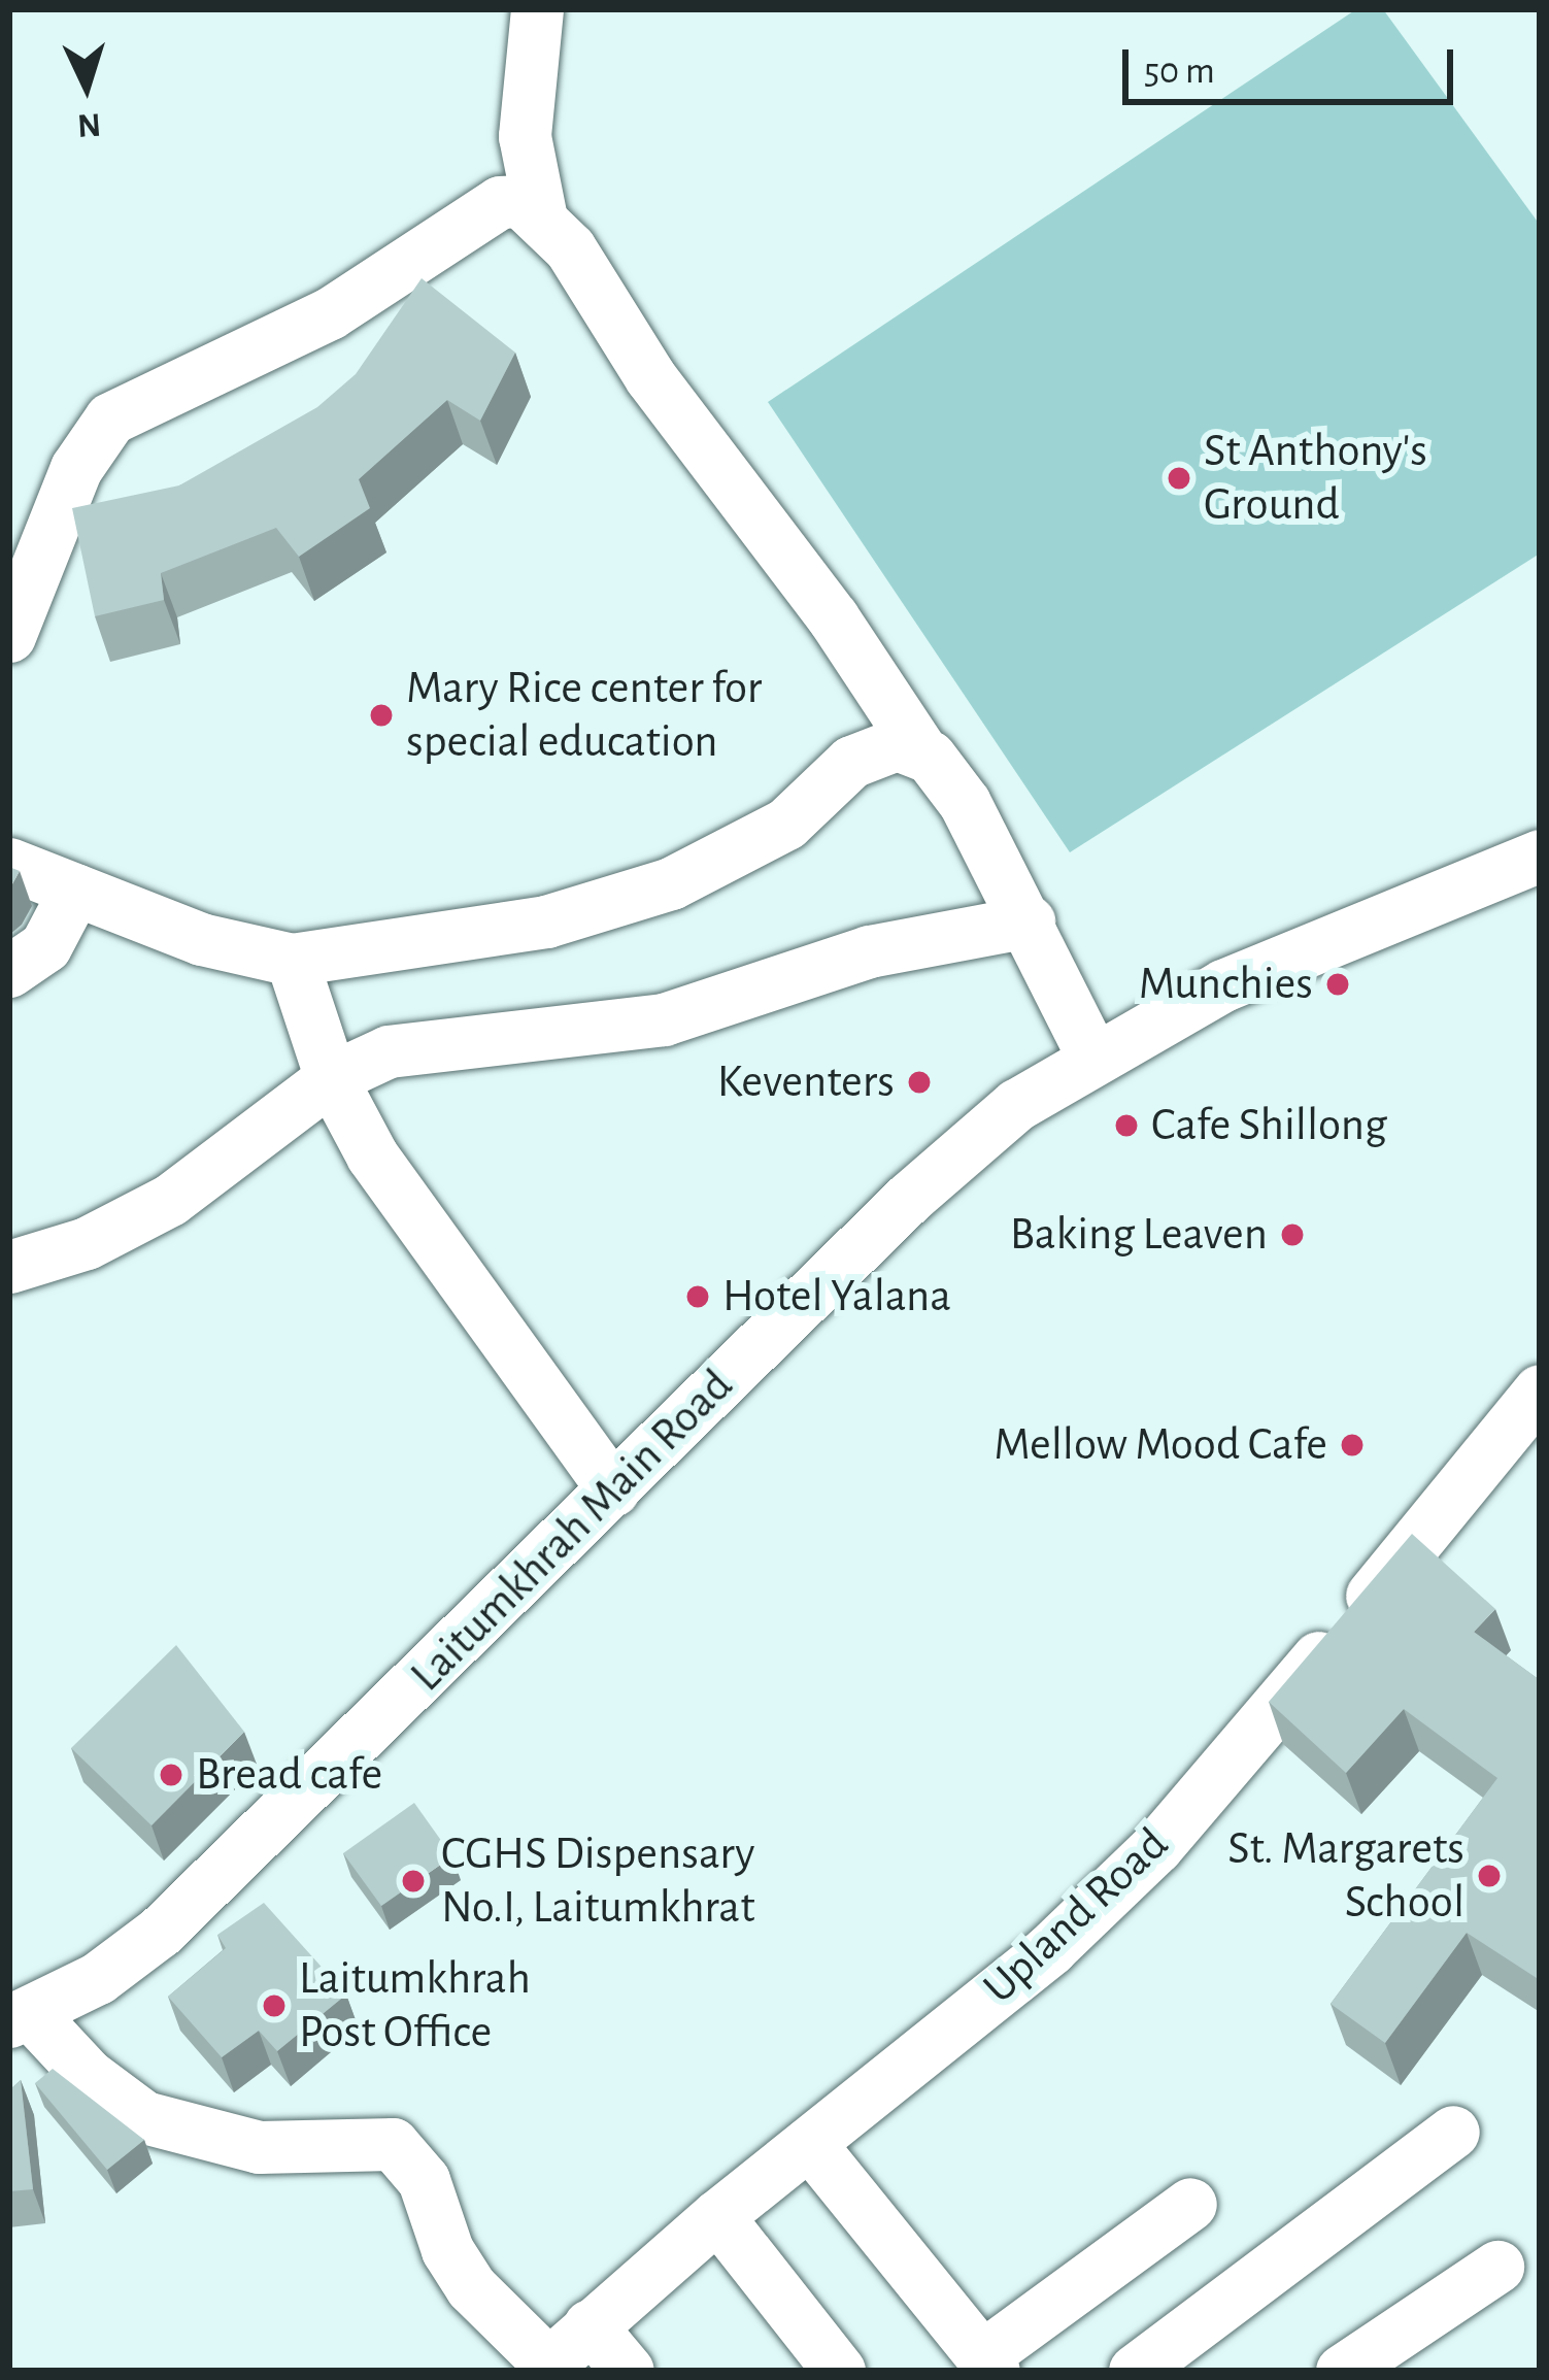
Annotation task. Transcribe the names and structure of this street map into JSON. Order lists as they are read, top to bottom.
{
  "streets": {
    "street": ["Laitumkhrah Main Road", "Upland Road"]
  },
  "places": [
    "St Anthony's Ground",
    "Mary Rice center for special education",
    "Munchies",
    "Keventers",
    "Cafe Shillong",
    "Baking Leaven",
    "Hotel Yalana",
    "Mellow Mood Cafe",
    "Bread cafe",
    "St. Margarets School",
    "CGHS Dispensary No.I, Laitumkhrat",
    "Laitumkhrah Post Office"
  ],
  "scale_bar": "50 m",
  "north": "bottom"
}
